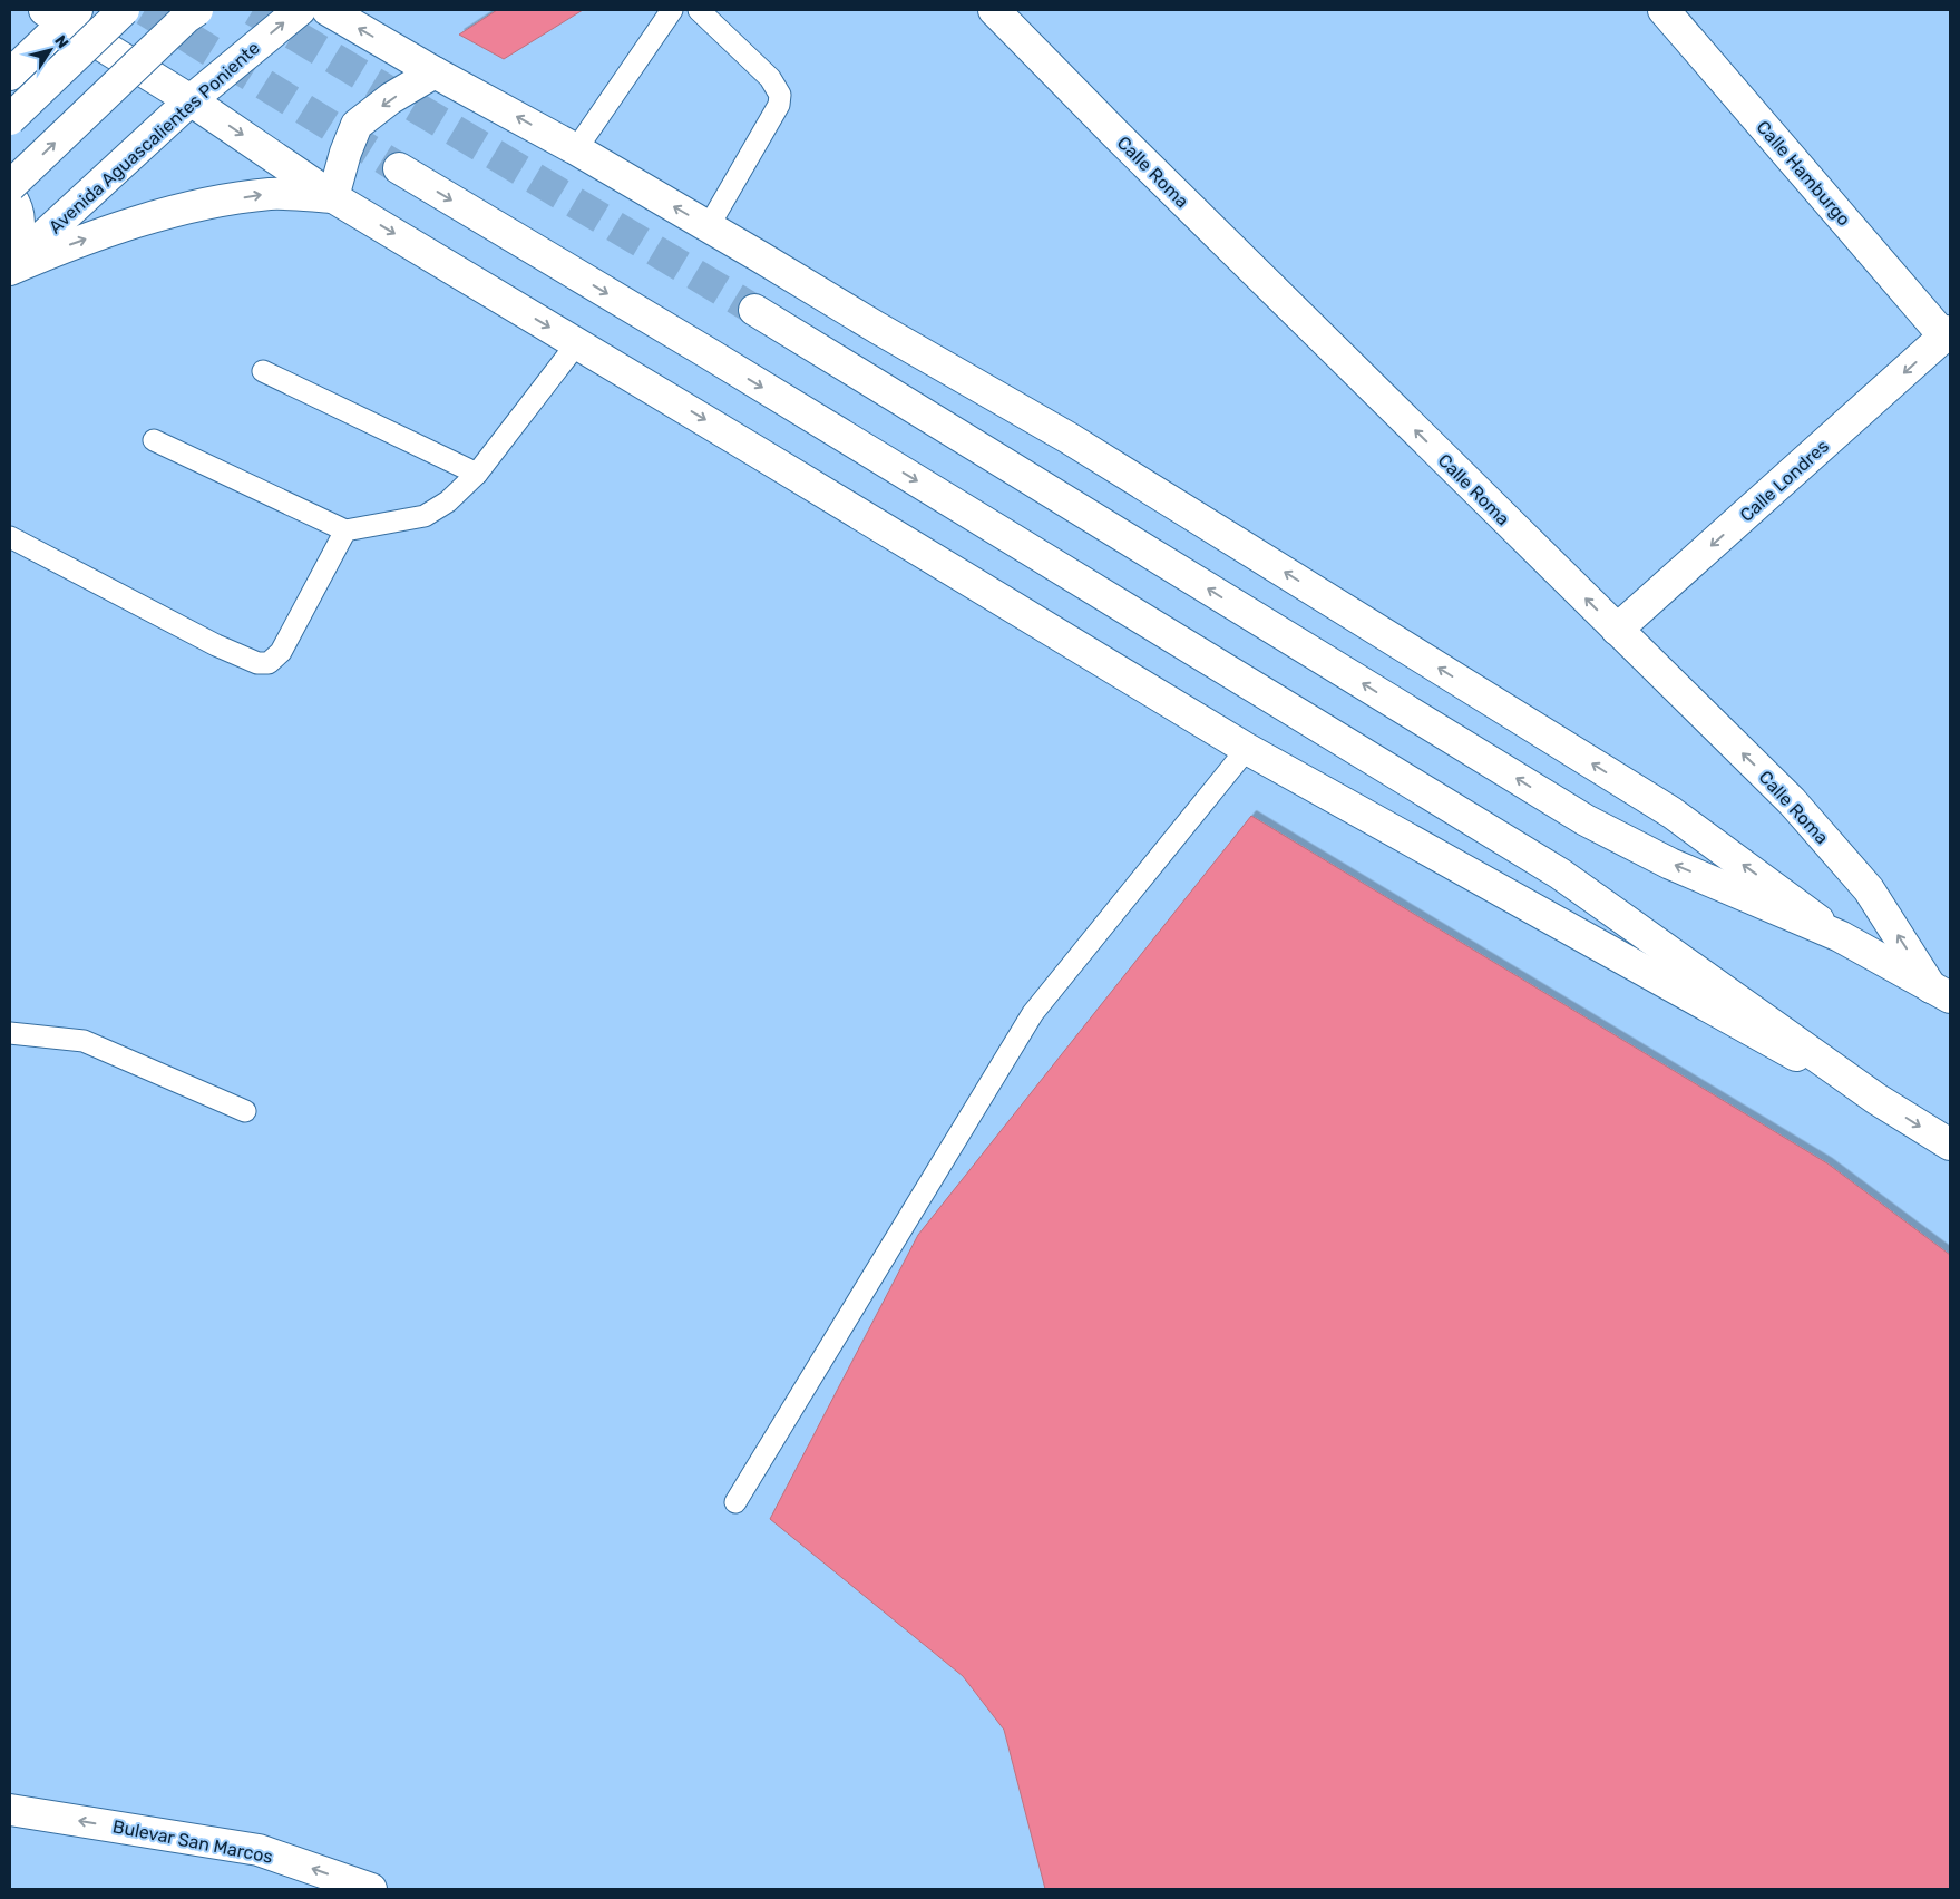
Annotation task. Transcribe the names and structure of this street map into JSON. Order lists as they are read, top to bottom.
{
  "streets": {
    "street": [
      "Avenida Aguascalientes Poniente",
      "Calle Roma",
      "Calle Hamburgo",
      "Calle Londres",
      "Bulevar San Marcos"
    ]
  },
  "crossings": [
    ["Calle Roma", "Calle Londres"],
    ["Calle Hamburgo", "Calle Londres"]
  ],
  "one_way": ["Calle Londres", "Bulevar San Marcos"],
  "north": "top right"
}
